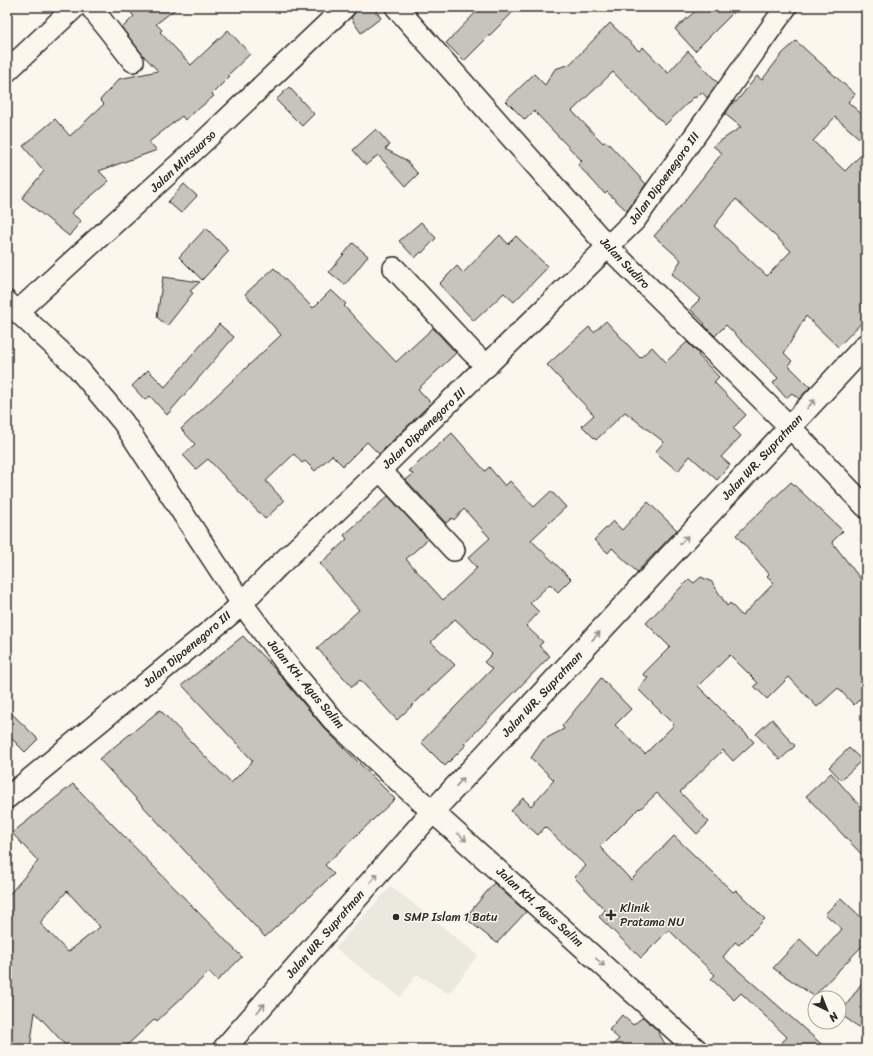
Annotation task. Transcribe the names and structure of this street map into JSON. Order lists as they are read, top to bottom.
{
  "streets": {
    "main road": ["Jalan WR. Supratman"],
    "street": [
      "Jalan Minsuarso",
      "Jalan Dipoenegoro III",
      "Jalan Sudiro",
      "Jalan KH. Agus Salim"
    ]
  },
  "crossings": [
    ["Jalan Minsuarso", "Jalan KH. Agus Salim"],
    ["Jalan Dipoenegoro III", "Jalan Sudiro"],
    ["Jalan Dipoenegoro III", "Jalan KH. Agus Salim"],
    ["Jalan Sudiro", "Jalan WR. Supratman"],
    ["Jalan WR. Supratman", "Jalan KH. Agus Salim"]
  ],
  "one_way": ["Jalan WR. Supratman"],
  "places": {
    "health": ["Klinik Pratama NU"],
    "other": ["SMP Islam 1 Batu"]
  },
  "north": "bottom right"
}
